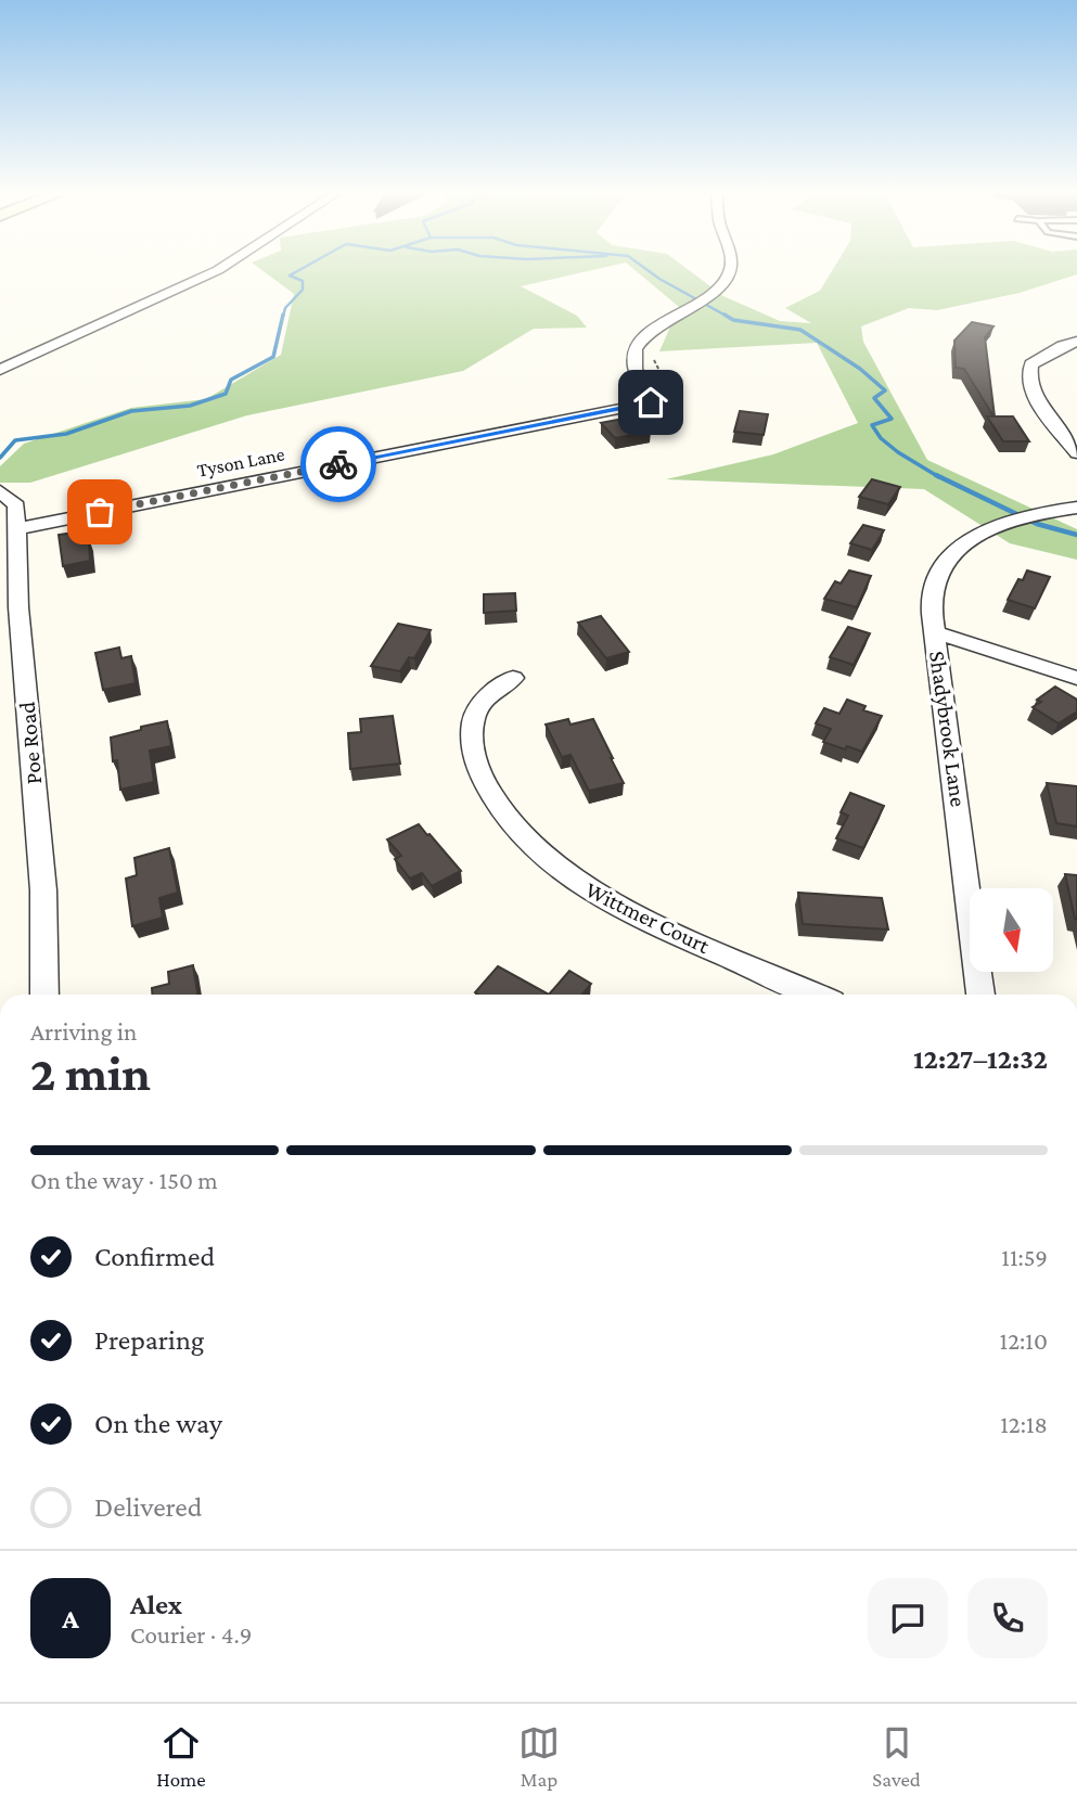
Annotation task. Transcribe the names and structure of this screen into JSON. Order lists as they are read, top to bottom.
{
  "streets": {
    "street": [
      "Tyson Lane",
      "Shadybrook Lane",
      "Poe Road",
      "Wittmer Court"
    ]
  },
  "crossings": [
    ["Tyson Lane", "Poe Road"]
  ],
  "north": "bottom",
  "page": {
    "heading": ["2 min", "Arriving in", "12:27–12:32"],
    "panel": ["Alex", "Courier · 4.9"],
    "bar": "On the way · 150 m",
    "list": [
      ["Confirmed", "11:59"],
      ["Preparing", "12:10"],
      ["On the way", "12:18"],
      "Delivered"
    ],
    "round": "A",
    "tabs": ["Home", "Map", "Saved"]
  }
}
